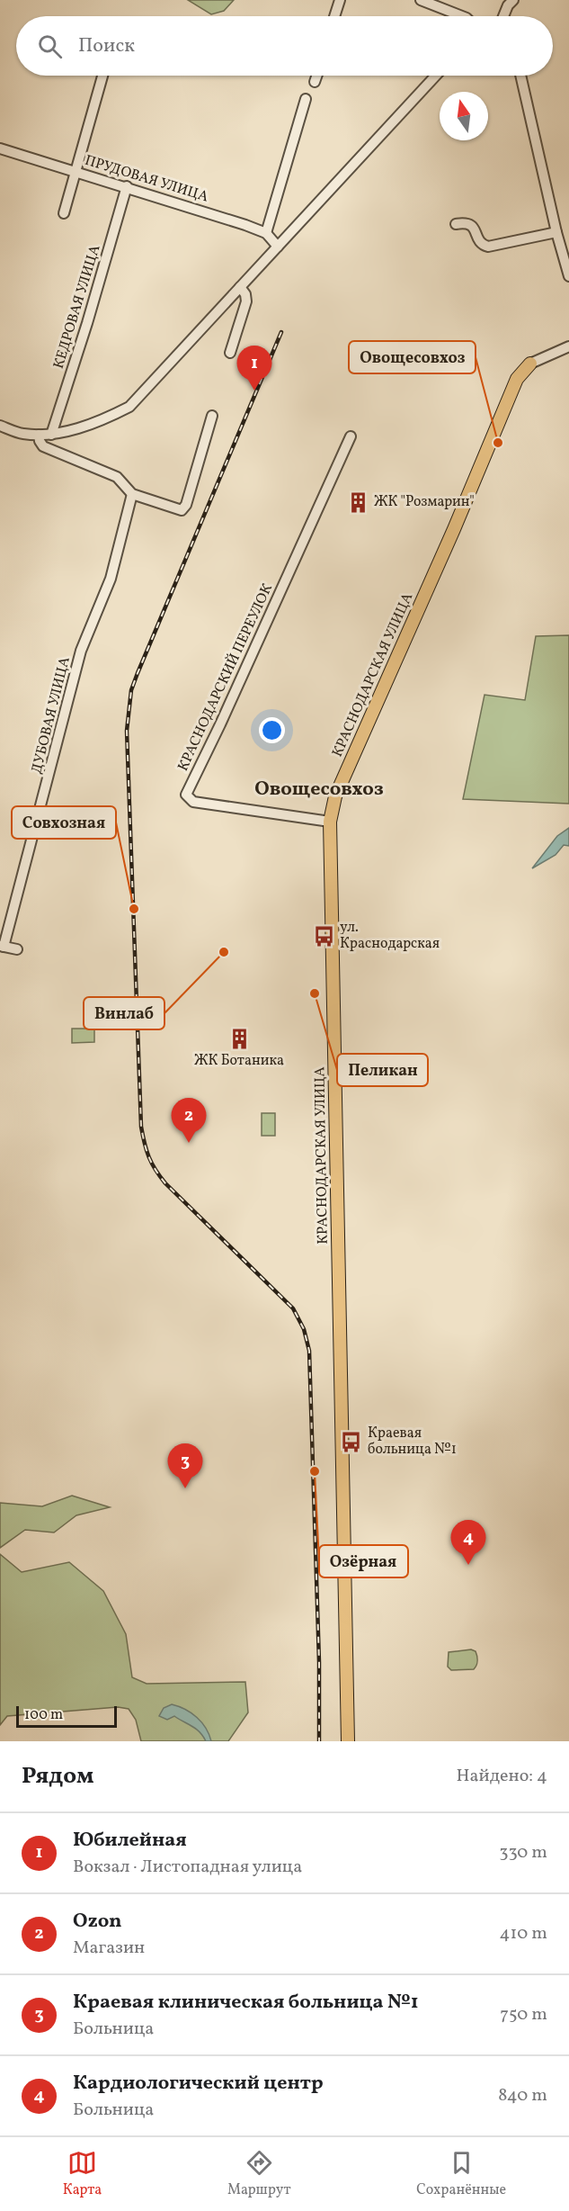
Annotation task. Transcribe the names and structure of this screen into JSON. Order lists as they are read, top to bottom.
{
  "streets": {
    "main road": ["КРАСНОДАРСКАЯ УЛИЦА"],
    "street": [
      "ПРУДОВАЯ УЛИЦА",
      "КЕДРОВАЯ УЛИЦА",
      "КРАСНОДАРСКИЙ ПЕРЕУЛОК",
      "ДУБОВАЯ УЛИЦА"
    ]
  },
  "crossings": [
    ["ПРУДОВАЯ УЛИЦА", "КЕДРОВАЯ УЛИЦА"],
    ["КРАСНОДАРСКАЯ УЛИЦА", "КРАСНОДАРСКИЙ ПЕРЕУЛОК"]
  ],
  "districts": ["Овощесовхоз"],
  "places": {
    "other": [
      "Овощесовхоз",
      "Совхозная",
      "Винлаб",
      "Пеликан",
      "Озёрная"
    ],
    "building": ["ЖК \"Розмарин\"", "ЖК Ботаника"],
    "bus stop": ["ул. Краснодарская", "Краевая больница №1"]
  },
  "scale_bar": "100 m",
  "north": "top",
  "page": {
    "search": "Поиск",
    "pins": [
      "1",
      "2",
      "3",
      "4"
    ],
    "scale": "100 m",
    "heading": ["Рядом", "Найдено: 4"],
    "list": [
      {
        "mark": "1",
        "name": "Юбилейная",
        "note": "Вокзал · Листопадная улица",
        "value": "330 m"
      },
      {
        "mark": "2",
        "name": "Ozon",
        "note": "Магазин",
        "value": "410 m"
      },
      {
        "mark": "3",
        "name": "Краевая клиническая больница №1",
        "note": "Больница",
        "value": "750 m"
      },
      {
        "mark": "4",
        "name": "Кардиологический центр",
        "note": "Больница",
        "value": "840 m"
      }
    ],
    "nav": ["Карта", "Маршрут", "Сохранённые"]
  }
}
